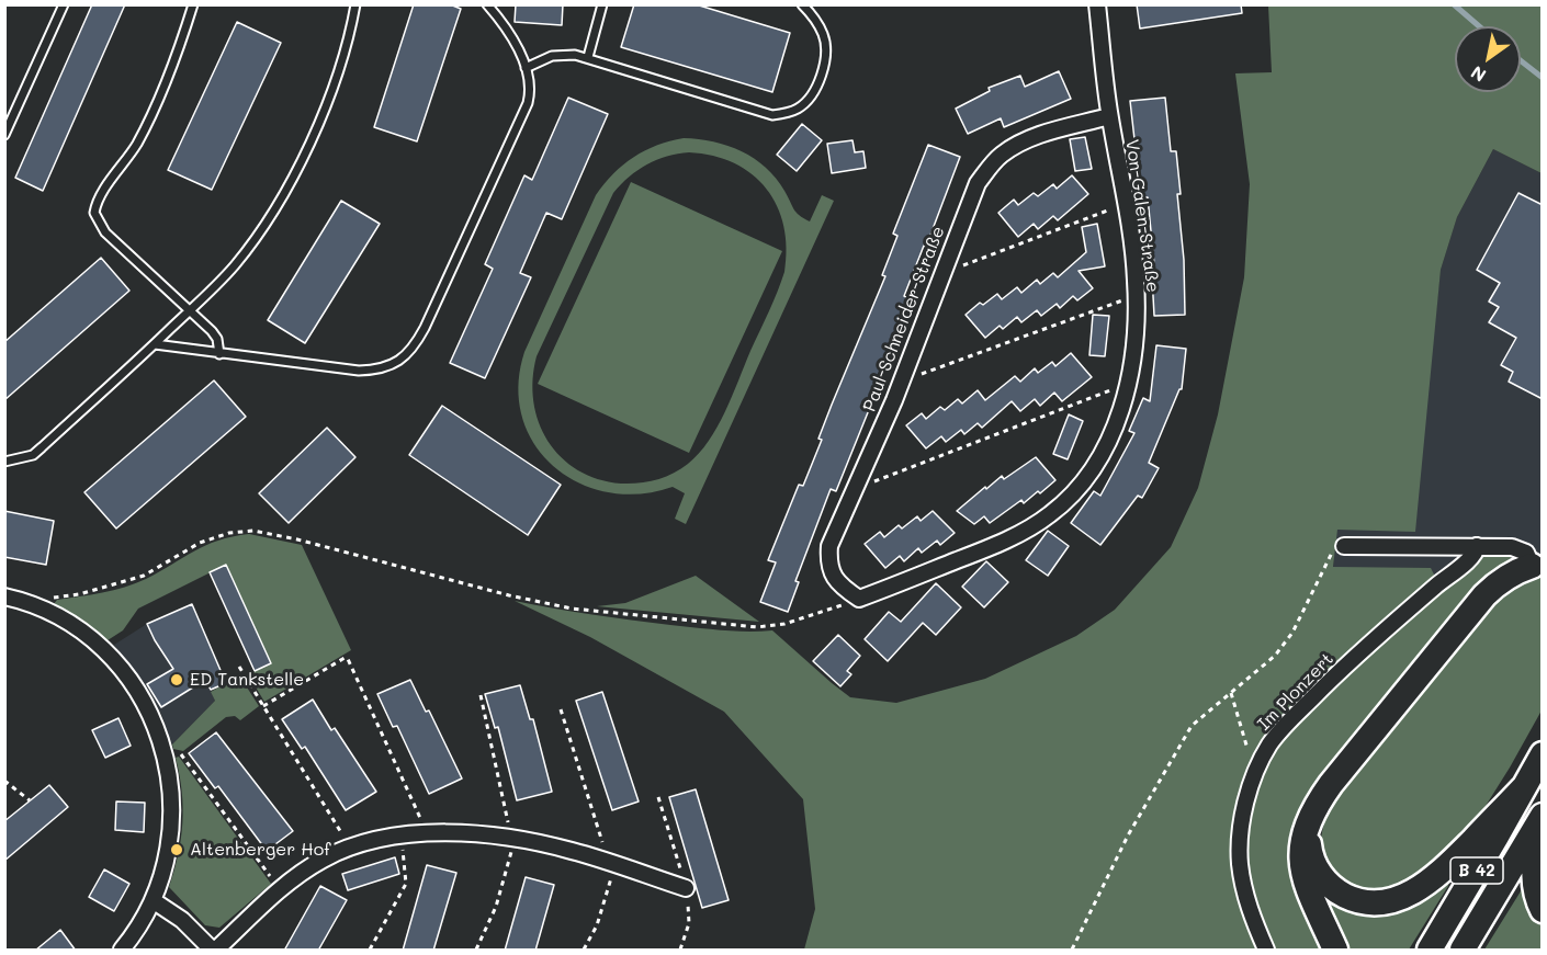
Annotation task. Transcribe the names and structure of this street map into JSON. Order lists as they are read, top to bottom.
{
  "streets": {
    "highway": ["B 42"],
    "street": ["Von-Galen-Straße", "Paul-Schneider-Straße", "Im Plonzert"]
  },
  "crossings": [
    ["Von-Galen-Straße", "Paul-Schneider-Straße"]
  ],
  "places": ["ED Tankstelle", "Altenberger Hof"],
  "north": "bottom left"
}
